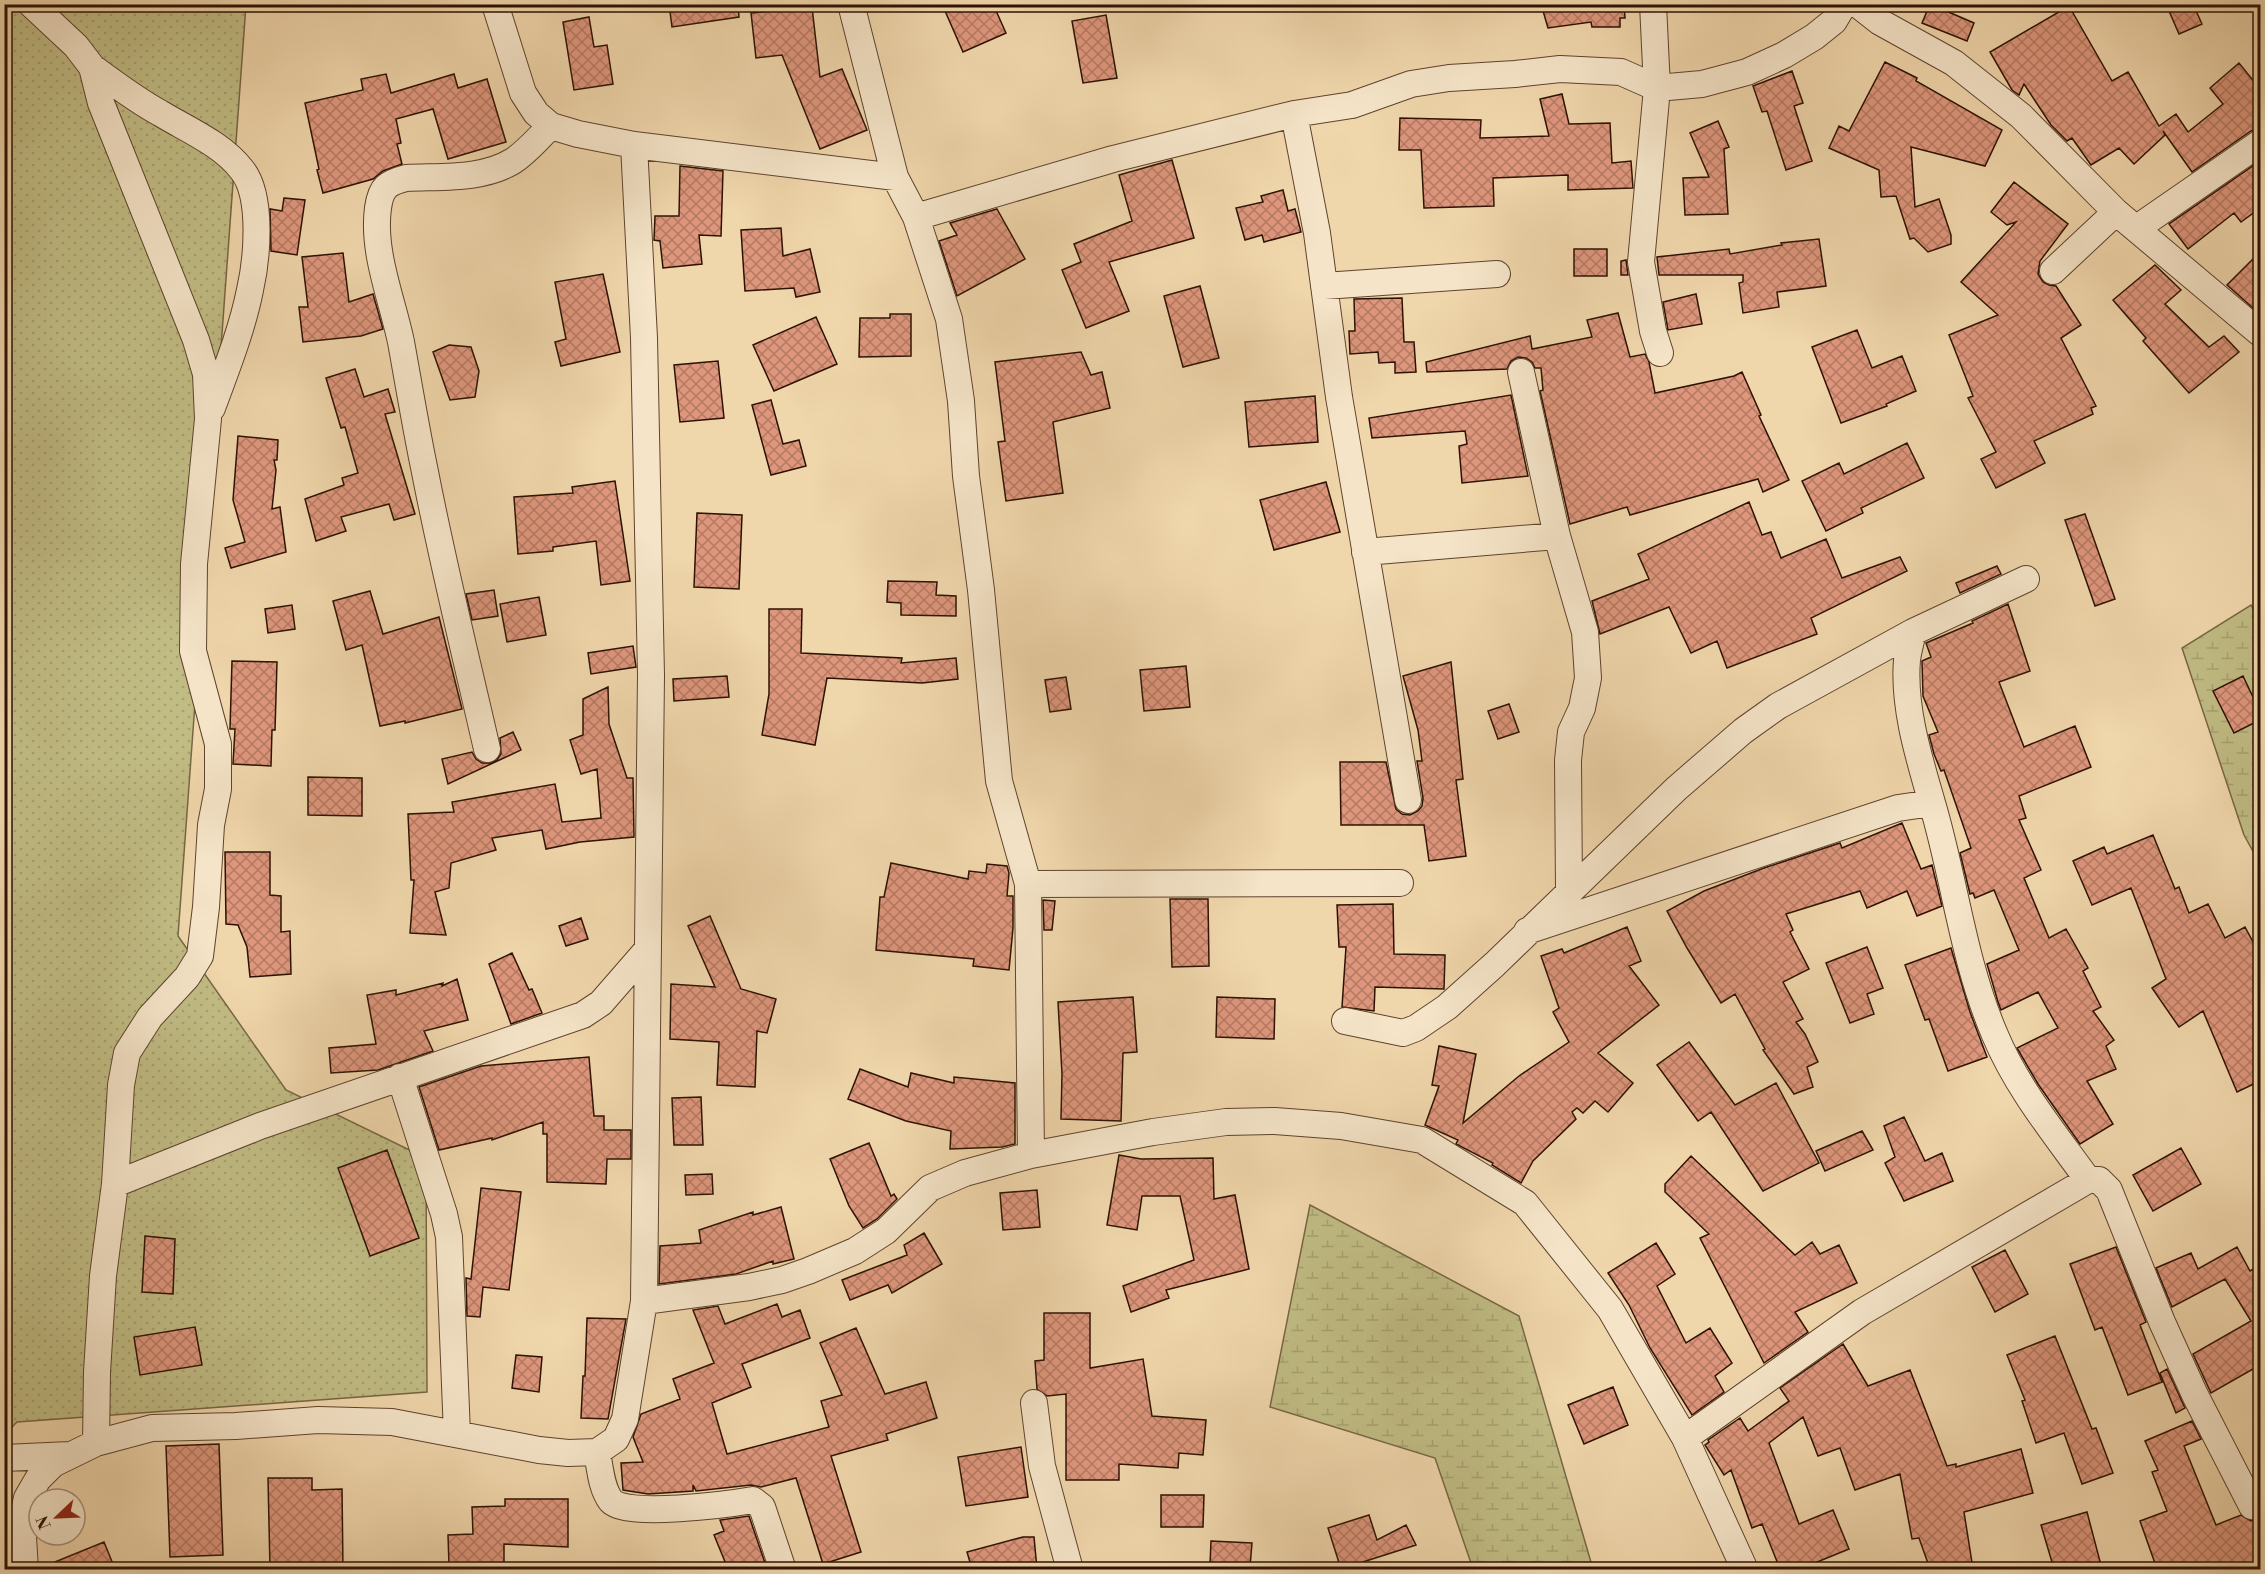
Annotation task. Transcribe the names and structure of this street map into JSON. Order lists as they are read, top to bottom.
{
  "north": "bottom left"
}
